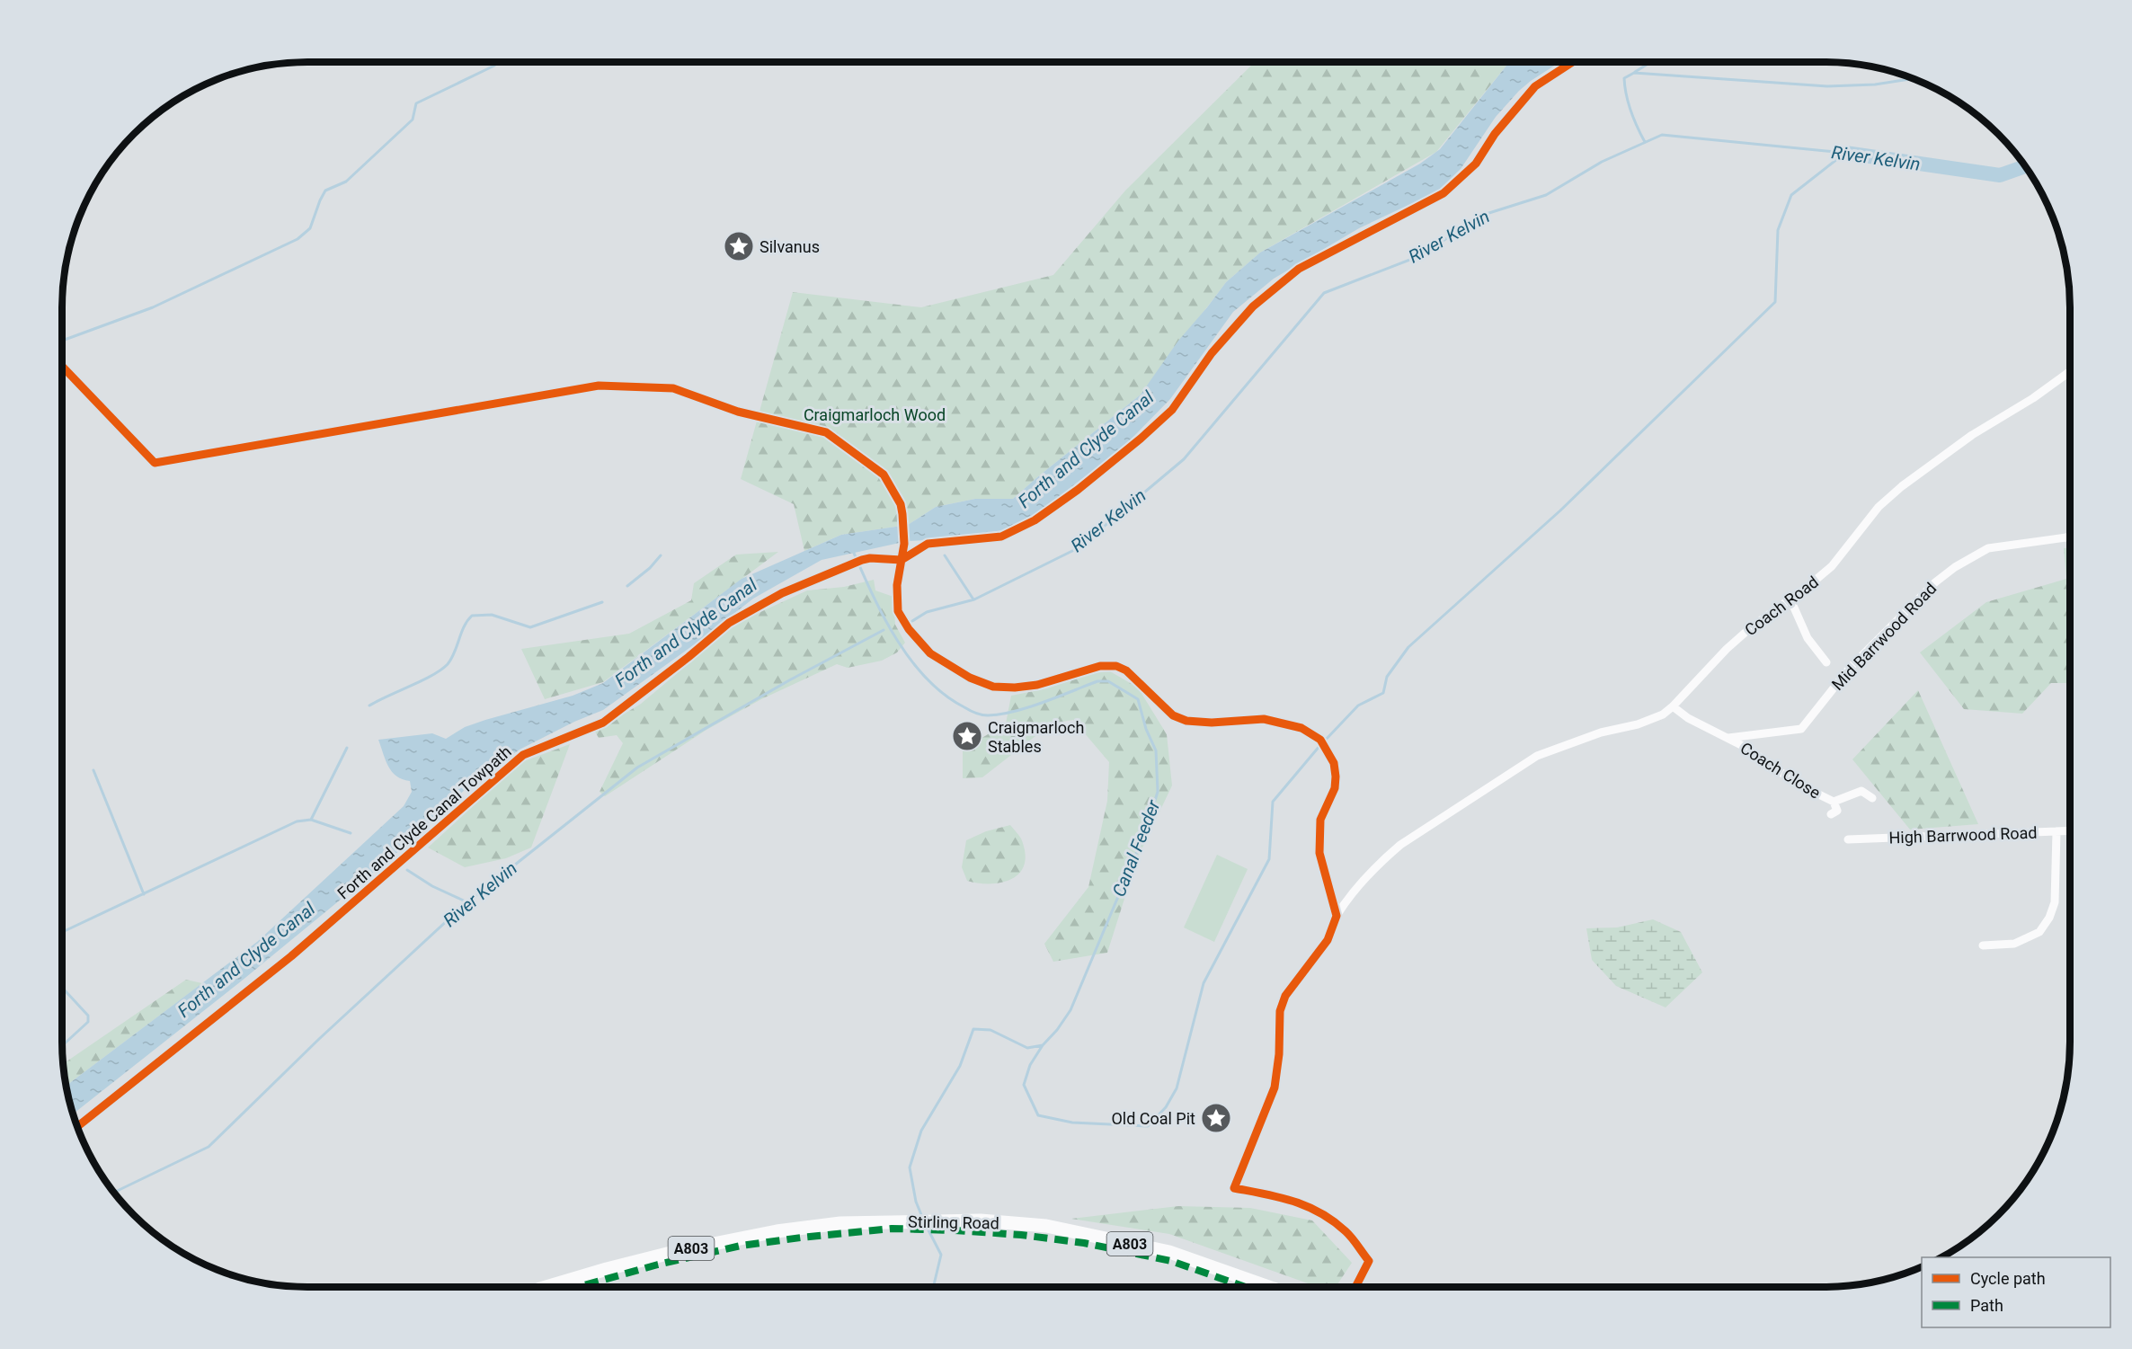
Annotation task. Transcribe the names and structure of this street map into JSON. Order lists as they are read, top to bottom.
{
  "streets": {
    "main road": ["Stirling Road", "A803"],
    "street": [
      "Coach Road",
      "Mid Barrwood Road",
      "Coach Close",
      "High Barrwood Road"
    ],
    "cycle path": ["Forth and Clyde Canal Towpath"]
  },
  "crossings": [
    ["Mid Barrwood Road", "Coach Close"]
  ],
  "water": ["River Kelvin", "Forth and Clyde Canal", "Canal Feeder"],
  "parks": ["Craigmarloch Wood"],
  "places": {
    "place": ["Silvanus", "Craigmarloch Stables", "Old Coal Pit"]
  },
  "legend": ["Cycle path", "Path"]
}
